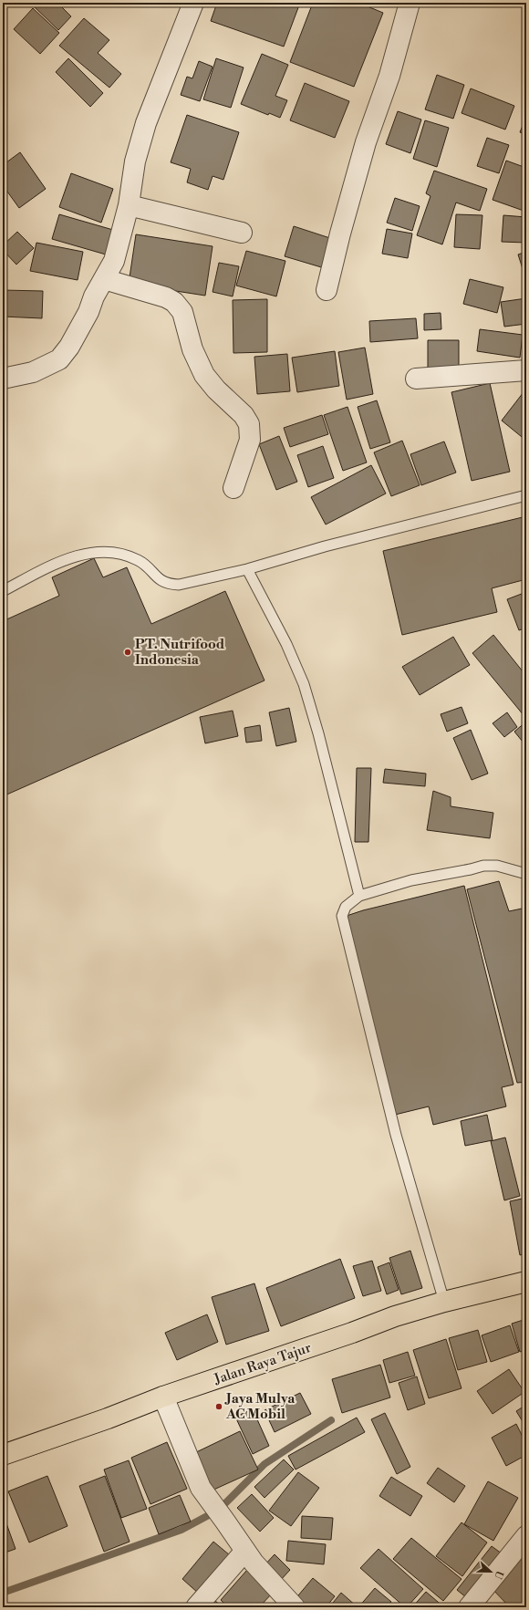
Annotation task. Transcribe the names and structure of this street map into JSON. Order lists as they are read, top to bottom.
{
  "streets": {
    "highway": ["Jalan Raya Tajur"]
  },
  "places": ["PT. Nutrifood Indonesia", "Jaya Mulya AC Mobil"],
  "north": "right"
}
